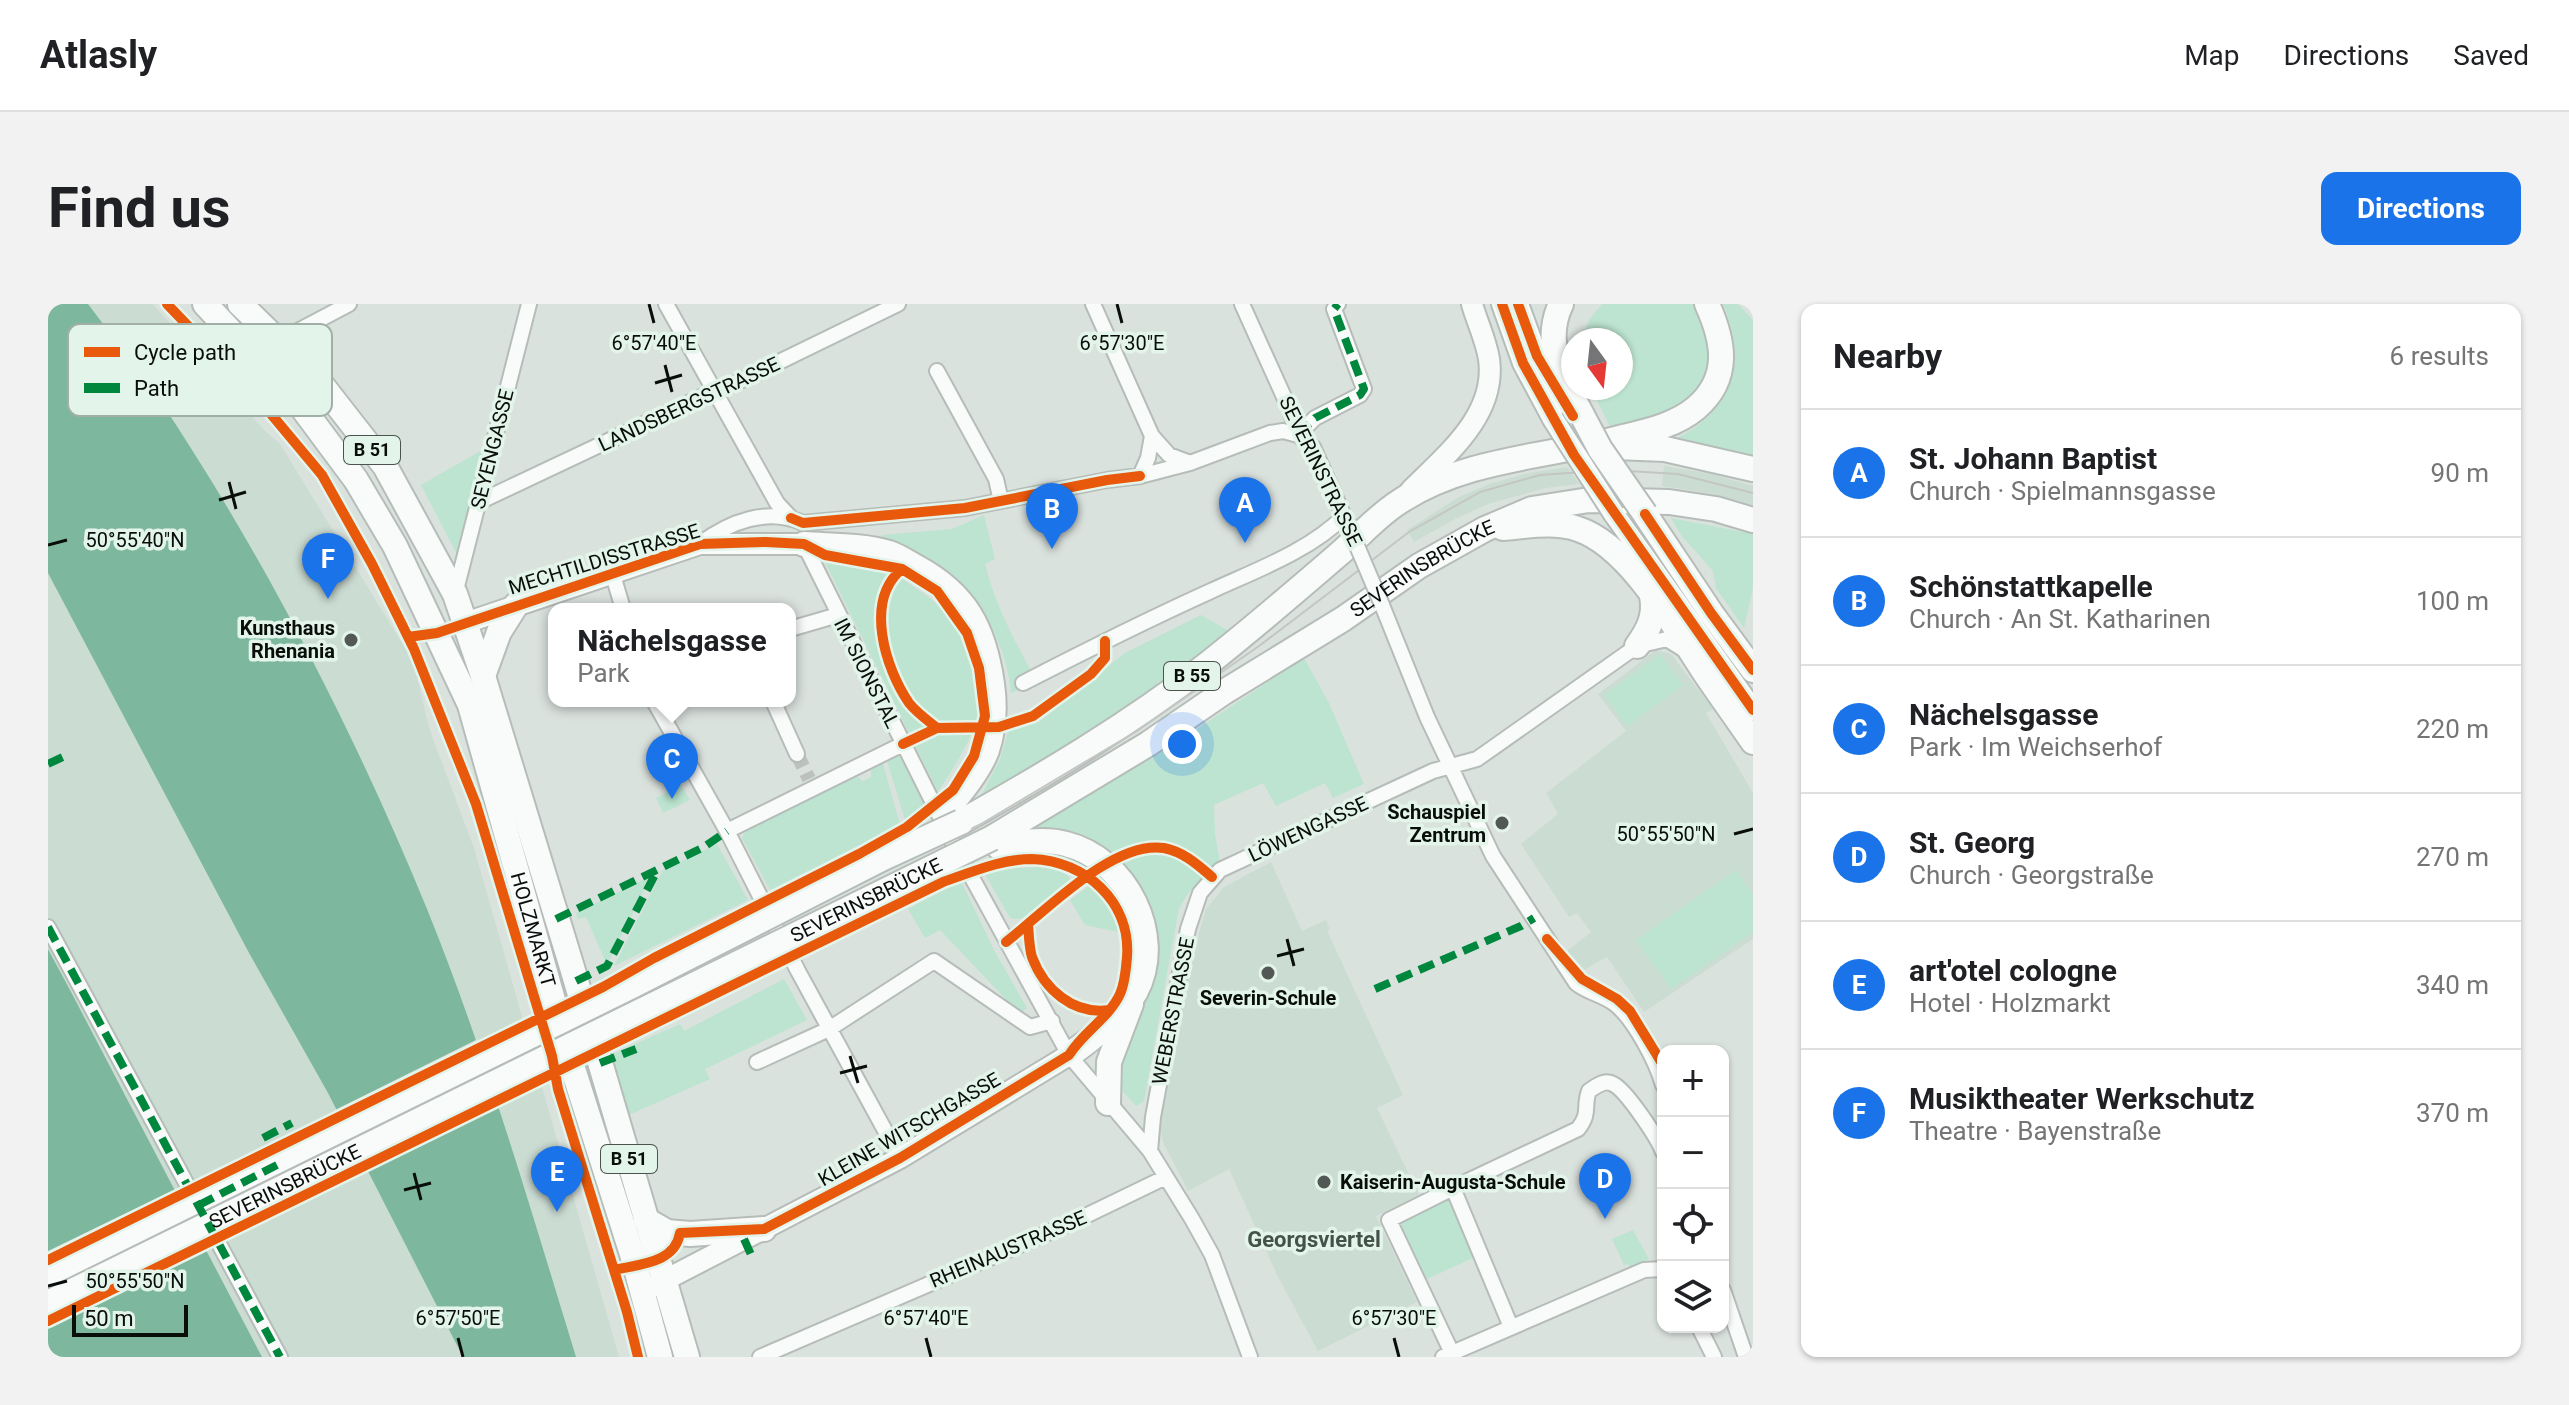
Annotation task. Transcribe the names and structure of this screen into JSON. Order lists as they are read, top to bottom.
{
  "streets": {
    "main road": [
      "B 51",
      "SEVERINSBRÜCKE",
      "B 55",
      "HOLZMARKT"
    ],
    "street": [
      "LANDSBERGSTRASSE",
      "SEYENGASSE",
      "SEVERINSTRASSE",
      "MECHTILDISSTRASSE",
      "IM SIONSTAL",
      "LÖWENGASSE",
      "WEBERSTRASSE",
      "KLEINE WITSCHGASSE",
      "RHEINAUSTRASSE"
    ]
  },
  "crossings": [
    ["LANDSBERGSTRASSE", "SEYENGASSE"],
    ["SEYENGASSE", "B 51"],
    ["B 51", "MECHTILDISSTRASSE"],
    ["B 51", "HOLZMARKT"],
    ["SEVERINSTRASSE", "LÖWENGASSE"],
    ["MECHTILDISSTRASSE", "IM SIONSTAL"],
    ["MECHTILDISSTRASSE", "HOLZMARKT"],
    ["SEVERINSBRÜCKE", "B 55"],
    ["IM SIONSTAL", "WEBERSTRASSE"],
    ["IM SIONSTAL", "KLEINE WITSCHGASSE"],
    ["IM SIONSTAL", "RHEINAUSTRASSE"],
    ["LÖWENGASSE", "WEBERSTRASSE"],
    ["HOLZMARKT", "KLEINE WITSCHGASSE"]
  ],
  "districts": ["Georgsviertel"],
  "places": [
    "Kunsthaus Rhenania",
    "Schauspiel Zentrum",
    "Severin-Schule",
    "Kaiserin-Augusta-Schule"
  ],
  "legend": ["Cycle path", "Path"],
  "scale_bar": "50 m",
  "north": "bottom",
  "page": {
    "header": "Atlasly",
    "nav": ["Map", "Directions", "Saved"],
    "buttons": "Directions",
    "title": "Find us",
    "heading": ["Nearby", "6 results"],
    "list": [
      {
        "mark": "A",
        "name": "St. Johann Baptist",
        "note": "Church · Spielmannsgasse",
        "value": "90 m"
      },
      {
        "mark": "B",
        "name": "Schönstattkapelle",
        "note": "Church · An St. Katharinen",
        "value": "100 m"
      },
      {
        "mark": "C",
        "name": "Nächelsgasse",
        "note": "Park · Im Weichserhof",
        "value": "220 m"
      },
      {
        "mark": "D",
        "name": "St. Georg",
        "note": "Church · Georgstraße",
        "value": "270 m"
      },
      {
        "mark": "E",
        "name": "art'otel cologne",
        "note": "Hotel · Holzmarkt",
        "value": "340 m"
      },
      {
        "mark": "F",
        "name": "Musiktheater Werkschutz",
        "note": "Theatre · Bayenstraße",
        "value": "370 m"
      }
    ],
    "pins": [
      "A",
      "B",
      "F",
      "C",
      "E",
      "D"
    ],
    "popup": ["Nächelsgasse", "Park"],
    "map_buttons": ["+", "−"],
    "scale": "50 m"
  },
  "coordinates": [
    "6°57'40\"E",
    "6°57'30\"E",
    "50°55'40\"N",
    "50°55'50\"N",
    "6°57'50\"E"
  ]
}
